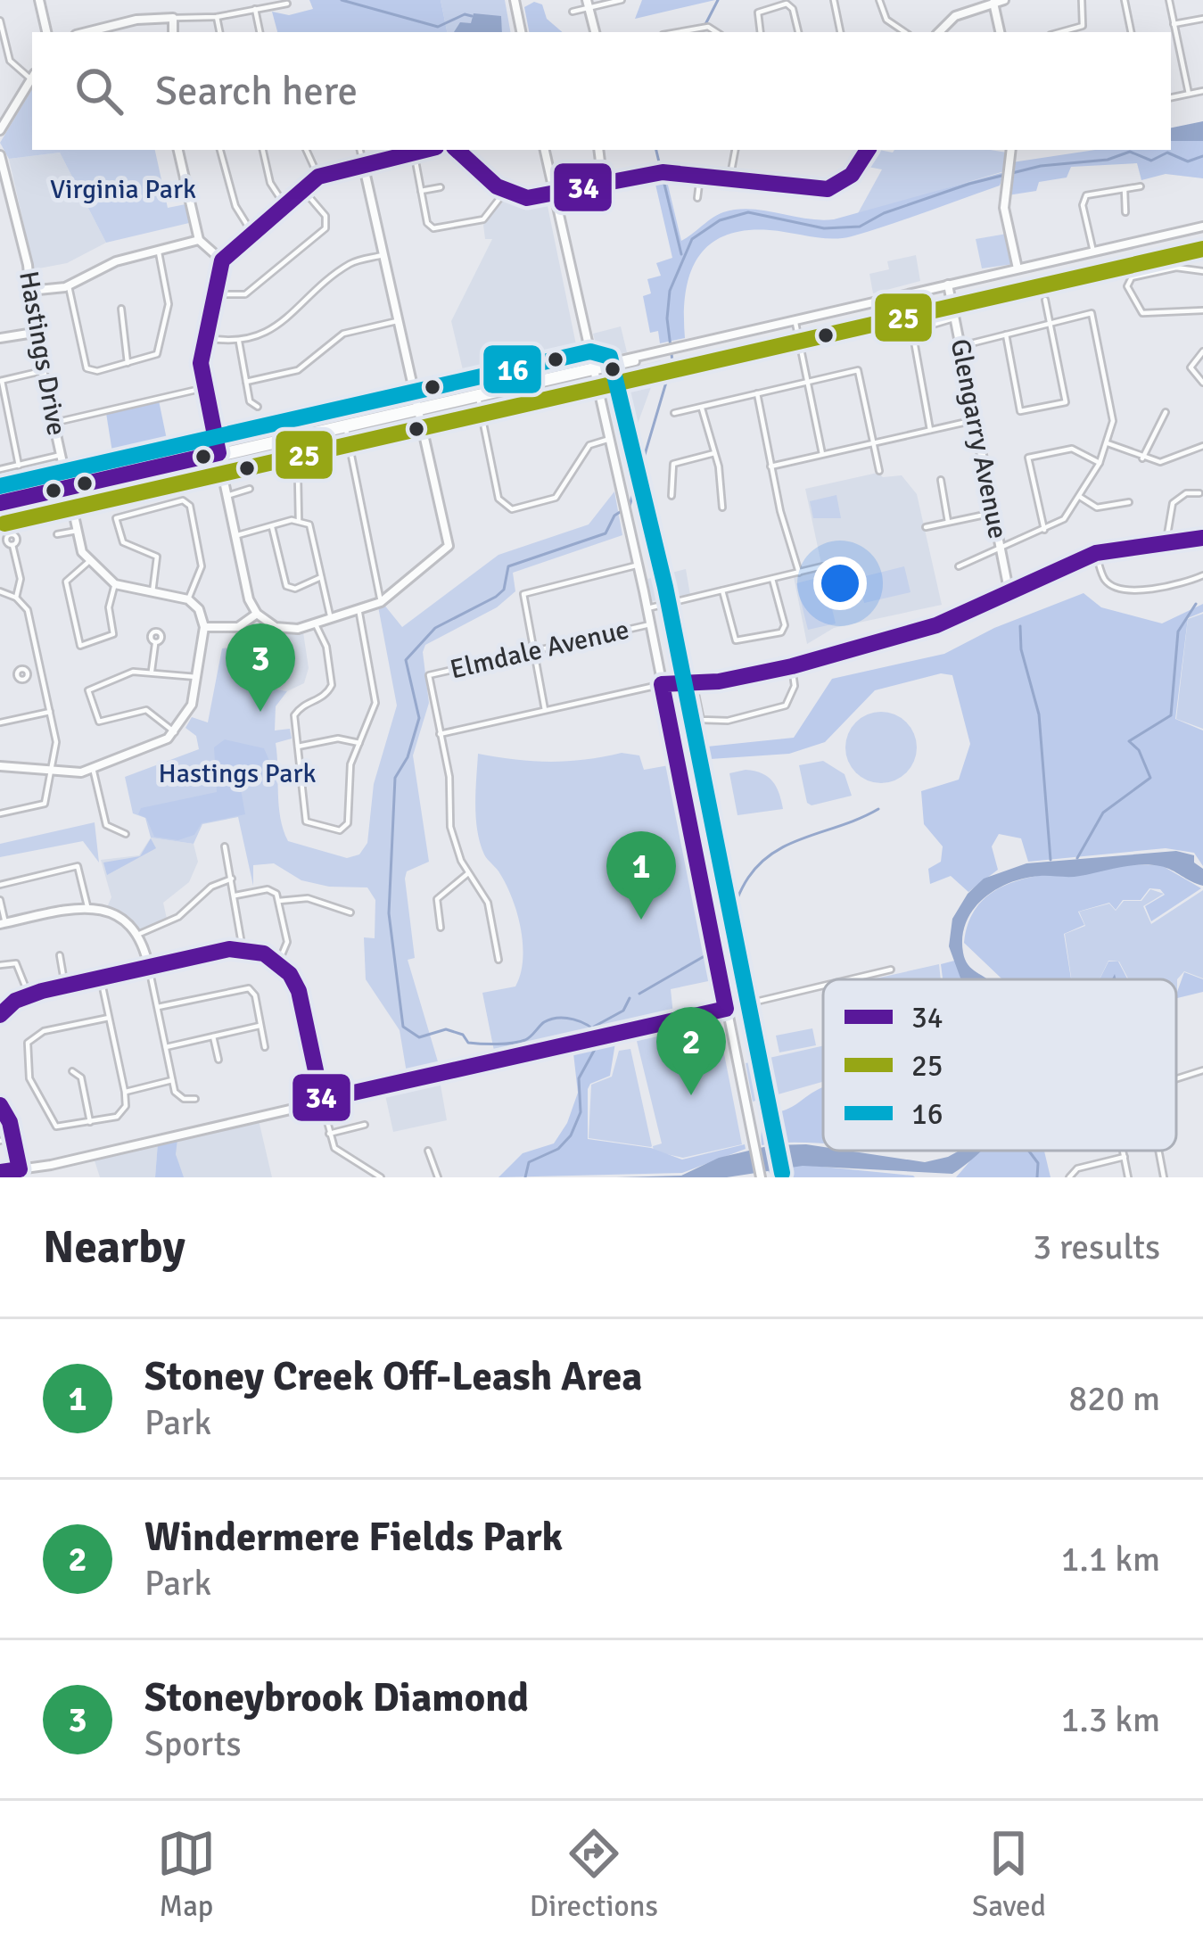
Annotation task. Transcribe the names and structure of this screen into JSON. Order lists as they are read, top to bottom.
{
  "streets": {
    "street": ["Hastings Drive", "Glengarry Avenue", "Elmdale Avenue"]
  },
  "parks": ["Virginia Park", "Hastings Park"],
  "lines": ["transit line 34", "transit line 25", "transit line 16"],
  "legend": ["34", "25", "16"],
  "page": {
    "search": "Search here",
    "pins": ["3", "1", "2"],
    "heading": ["Nearby", "3 results"],
    "list": [
      {
        "mark": "1",
        "name": "Stoney Creek Off-Leash Area",
        "note": "Park",
        "value": "820 m"
      },
      {
        "mark": "2",
        "name": "Windermere Fields Park",
        "note": "Park",
        "value": "1.1 km"
      },
      {
        "mark": "3",
        "name": "Stoneybrook Diamond",
        "note": "Sports",
        "value": "1.3 km"
      }
    ],
    "nav": ["Map", "Directions", "Saved"]
  }
}
